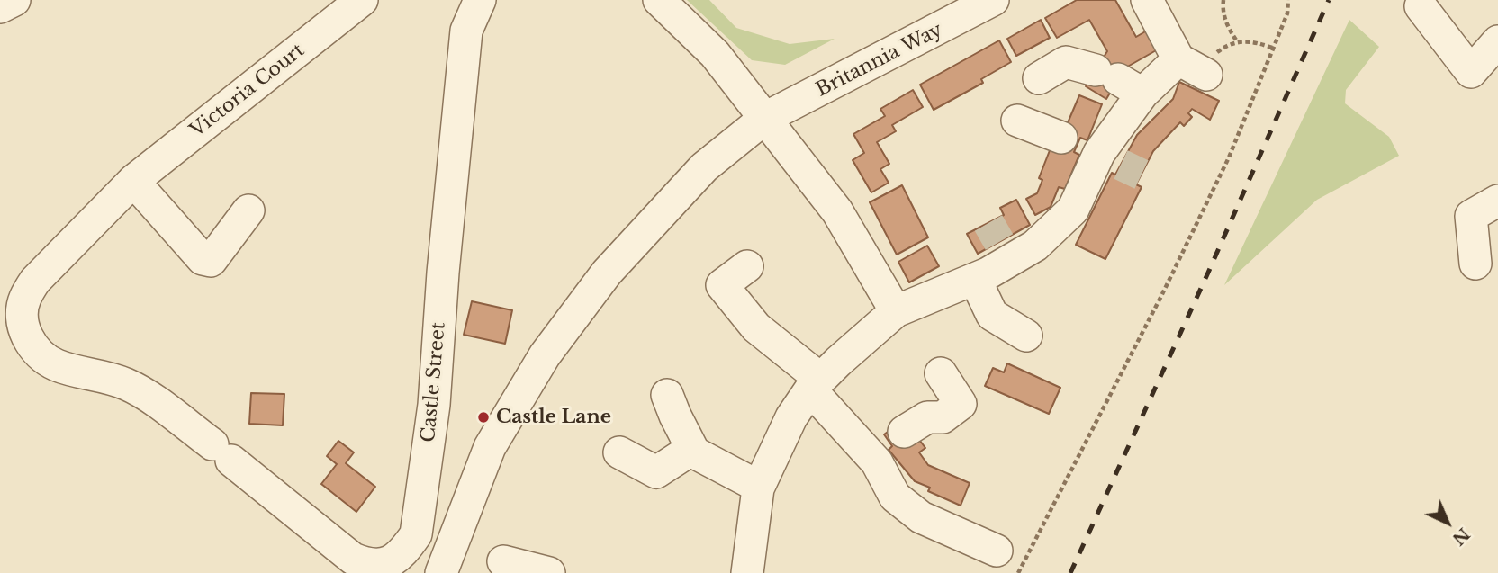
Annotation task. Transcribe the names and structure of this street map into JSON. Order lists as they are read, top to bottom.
{
  "streets": {
    "street": ["Britannia Way", "Victoria Court", "Castle Street"]
  },
  "crossings": [
    ["Victoria Court", "Castle Street"]
  ],
  "places": ["Castle Lane"],
  "north": "bottom right"
}
